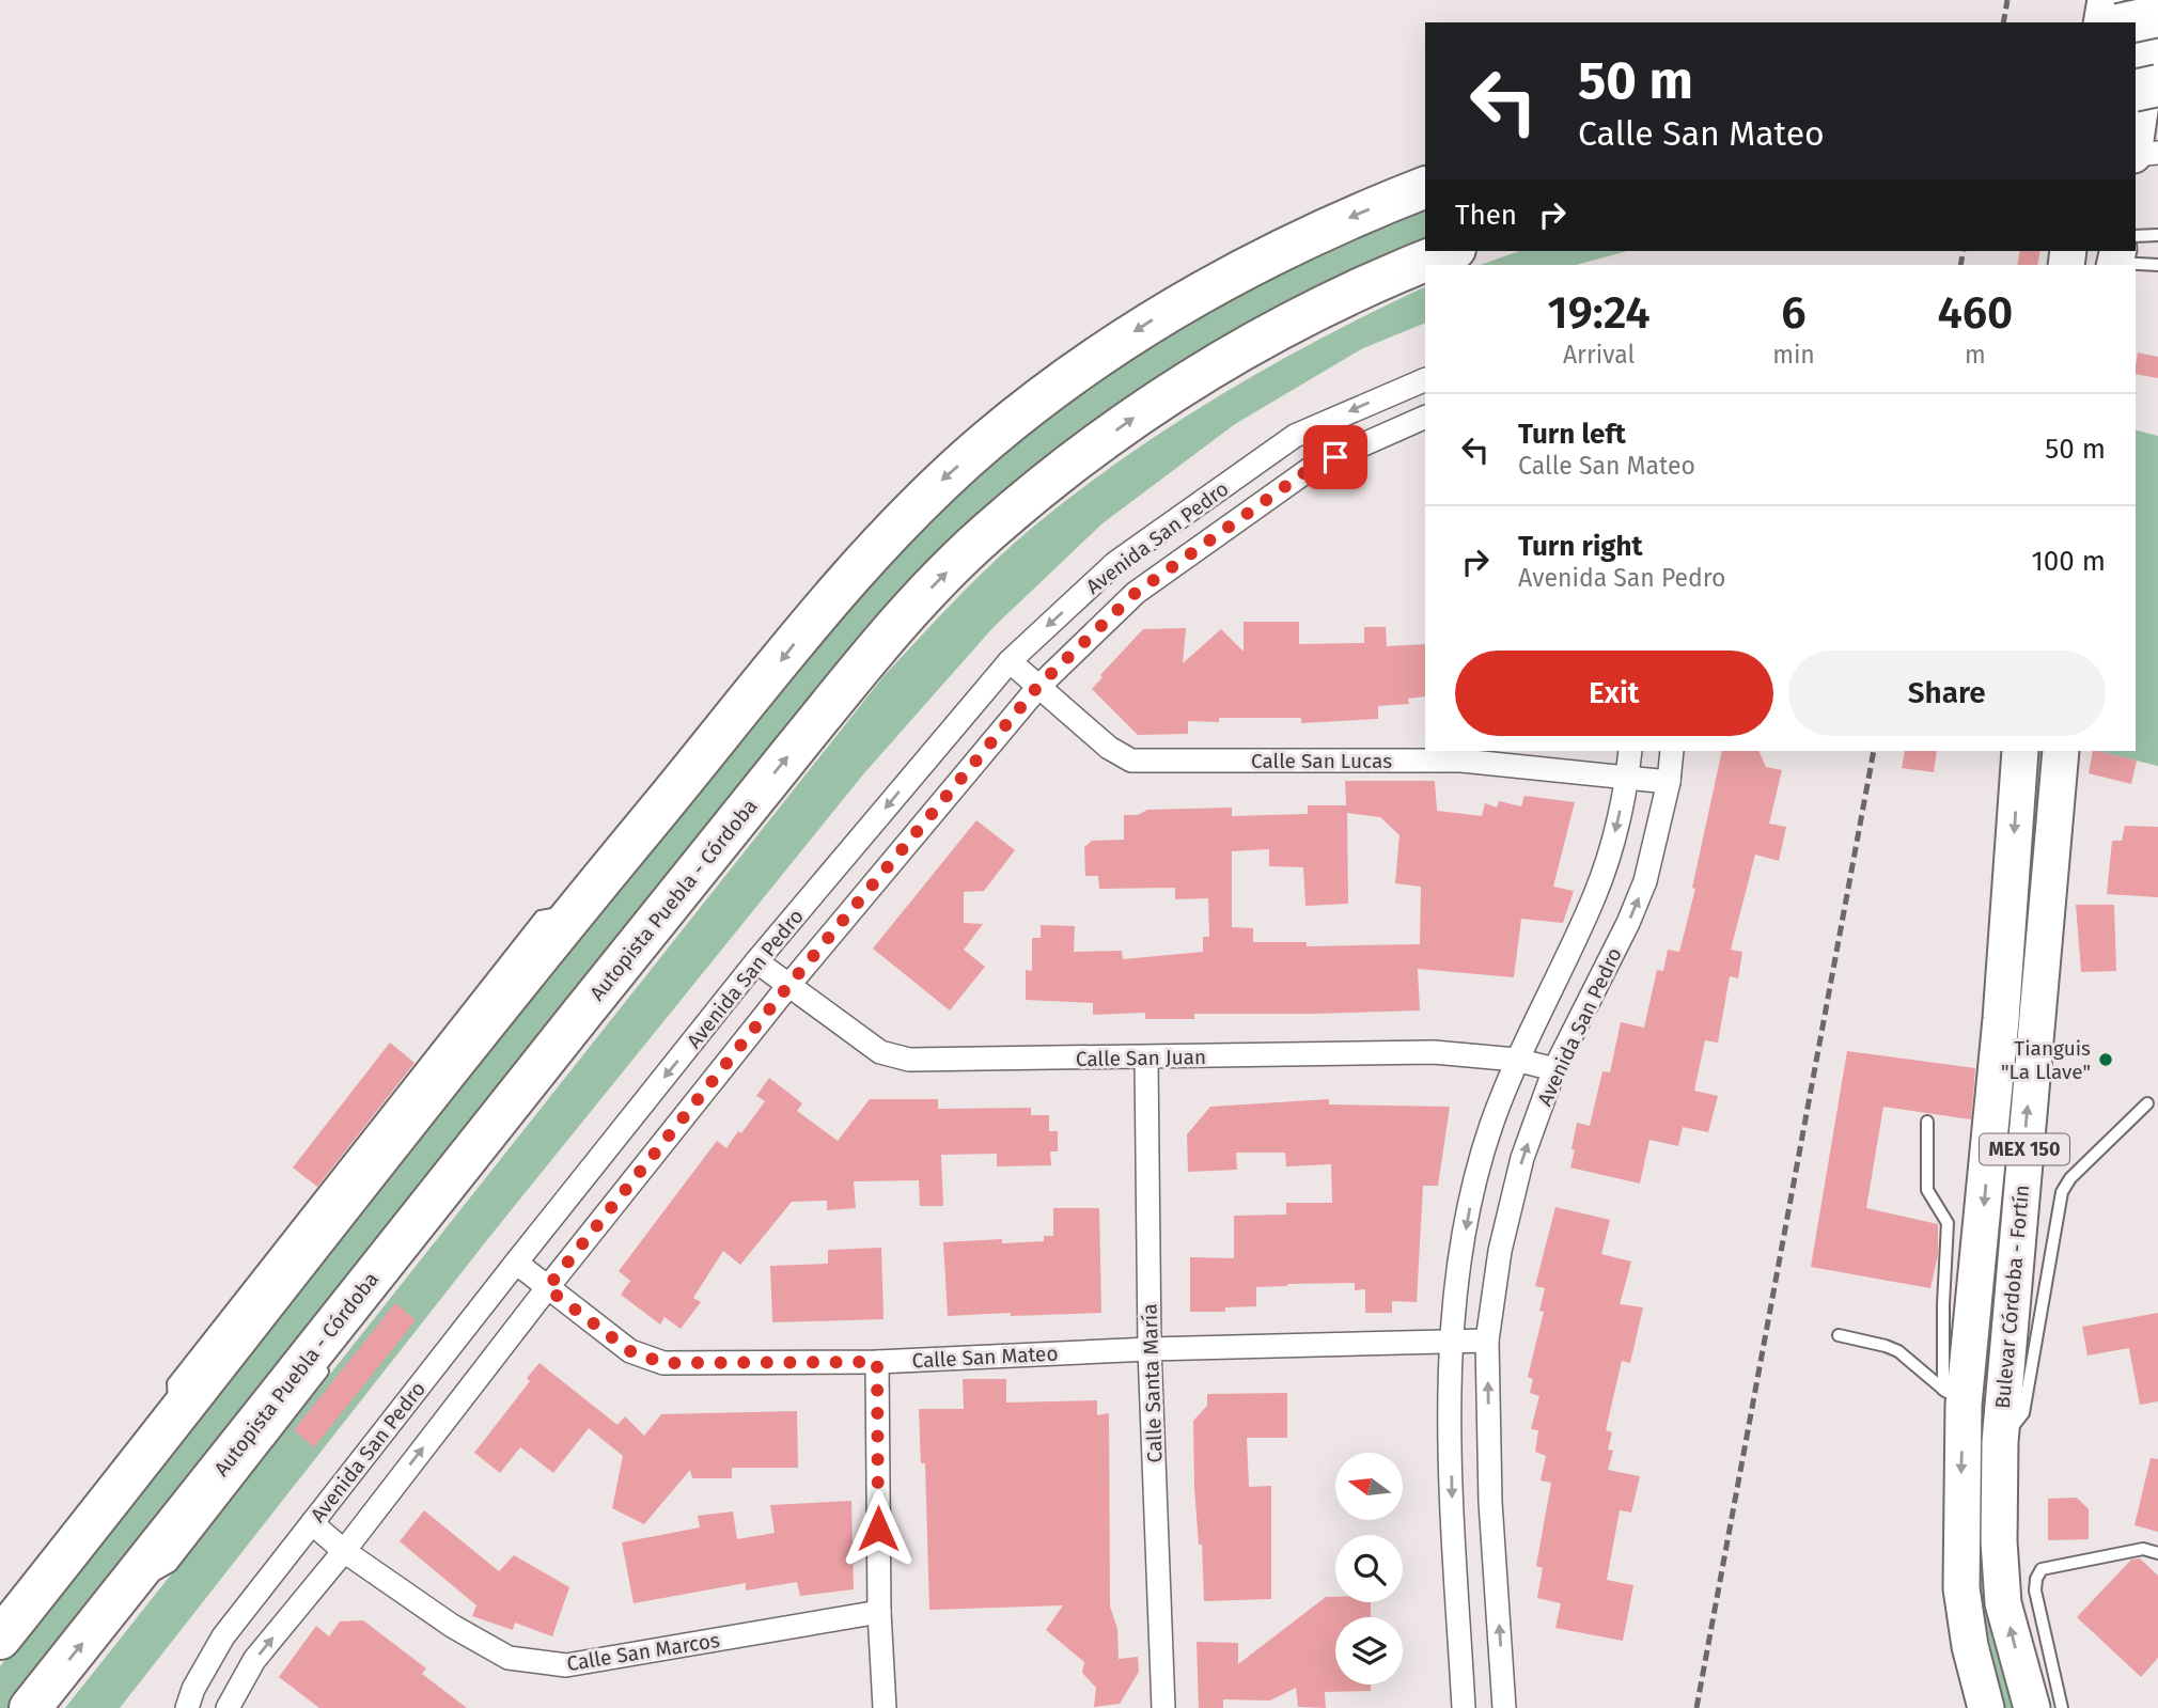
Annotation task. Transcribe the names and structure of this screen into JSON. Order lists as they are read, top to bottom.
{
  "streets": {
    "highway": ["Autopista Puebla - Córdoba"],
    "main road": ["MEX 150", "Bulevar Córdoba - Fortín"],
    "street": [
      "Avenida San Pedro",
      "Calle San Lucas",
      "Calle San Juan",
      "Calle San Mateo",
      "Calle Santa María",
      "Calle San Marcos"
    ]
  },
  "crossings": [
    ["Avenida San Pedro", "Calle San Lucas"],
    ["Avenida San Pedro", "Calle San Juan"],
    ["Avenida San Pedro", "Calle San Mateo"],
    ["Avenida San Pedro", "Calle San Marcos"],
    ["Calle San Juan", "Calle Santa María"],
    ["Calle San Mateo", "Calle Santa María"]
  ],
  "places": ["Tianguis \"La Llave\""],
  "north": "left",
  "page": {
    "turn": ["50 m", "Calle San Mateo"],
    "then": "Then",
    "eta": [
      "19:24",
      "Arrival",
      "6",
      "min",
      "460",
      "m"
    ],
    "list": [
      {
        "name": "Turn left",
        "note": "Calle San Mateo",
        "value": "50 m"
      },
      {
        "name": "Turn right",
        "note": "Avenida San Pedro",
        "value": "100 m"
      }
    ],
    "buttons": ["Exit", "Share"]
  }
}
